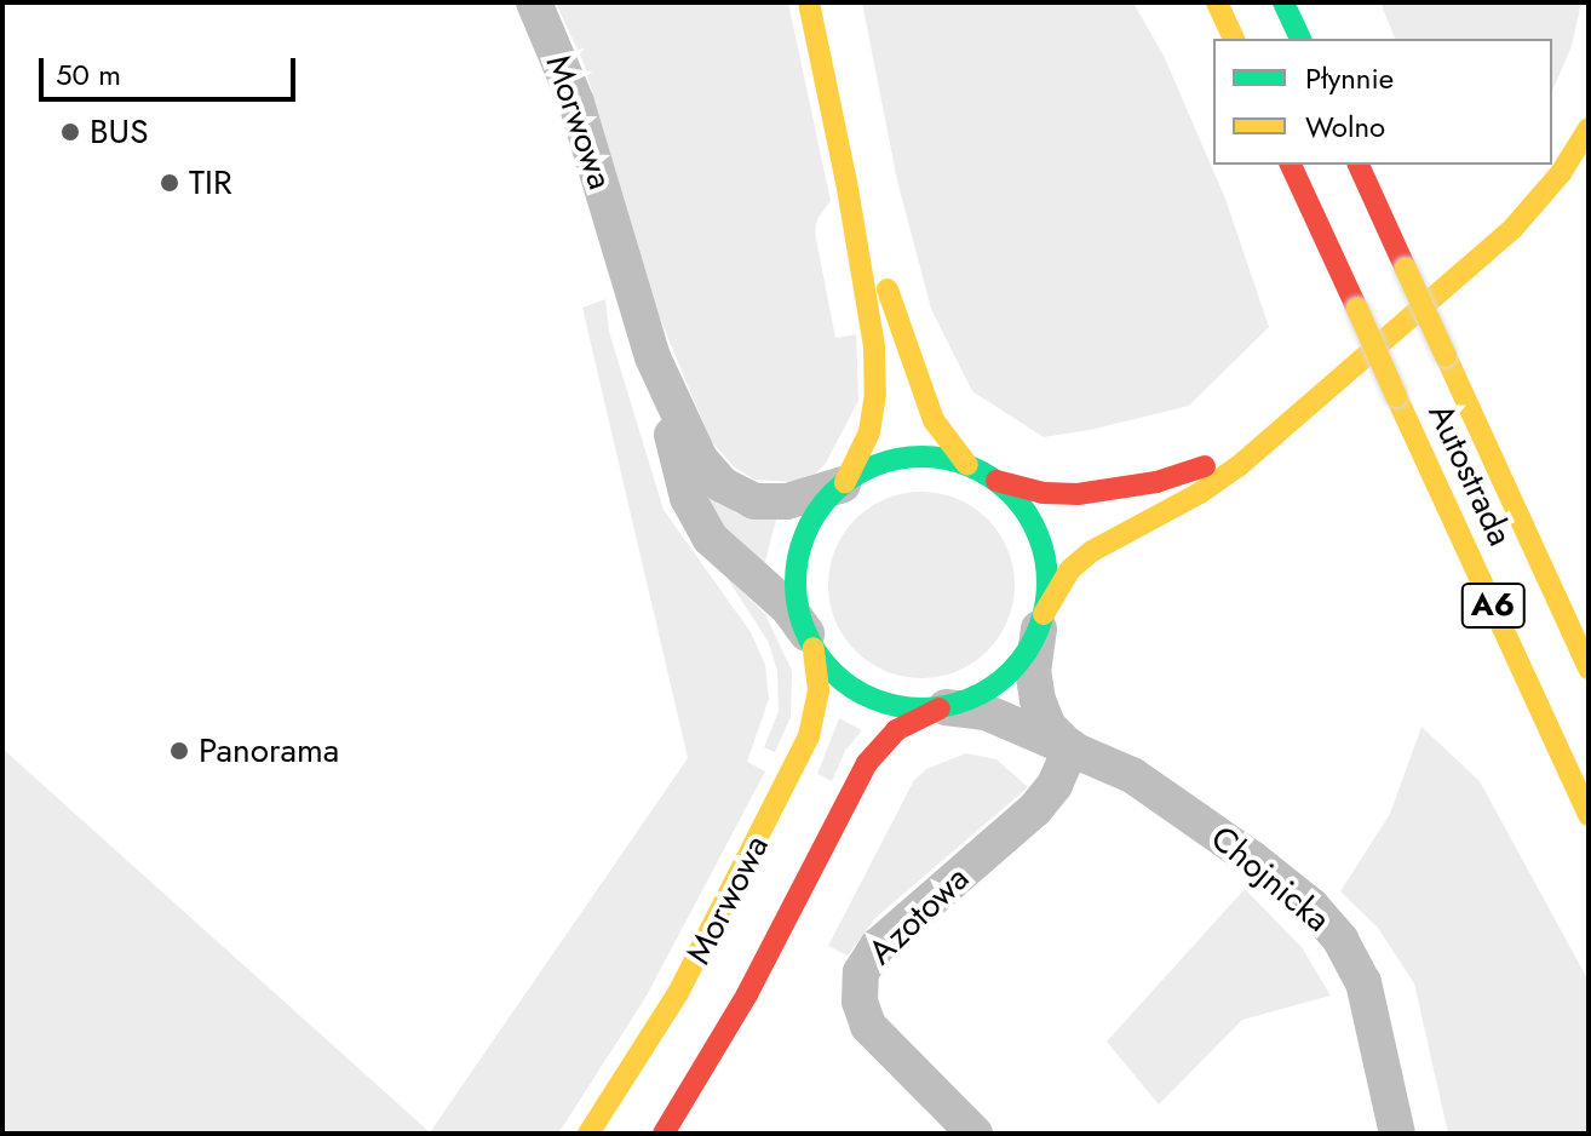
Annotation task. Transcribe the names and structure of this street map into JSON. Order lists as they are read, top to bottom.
{
  "streets": {
    "main road": ["Morwowa", "Autostrada", "A6"],
    "street": ["Chojnicka", "Azotowa"]
  },
  "crossings": [
    ["Morwowa", "Chojnicka"],
    ["Chojnicka", "Azotowa"]
  ],
  "places": ["BUS", "TIR", "Panorama"],
  "legend": ["Płynnie", "Wolno"],
  "scale_bar": "50 m"
}
